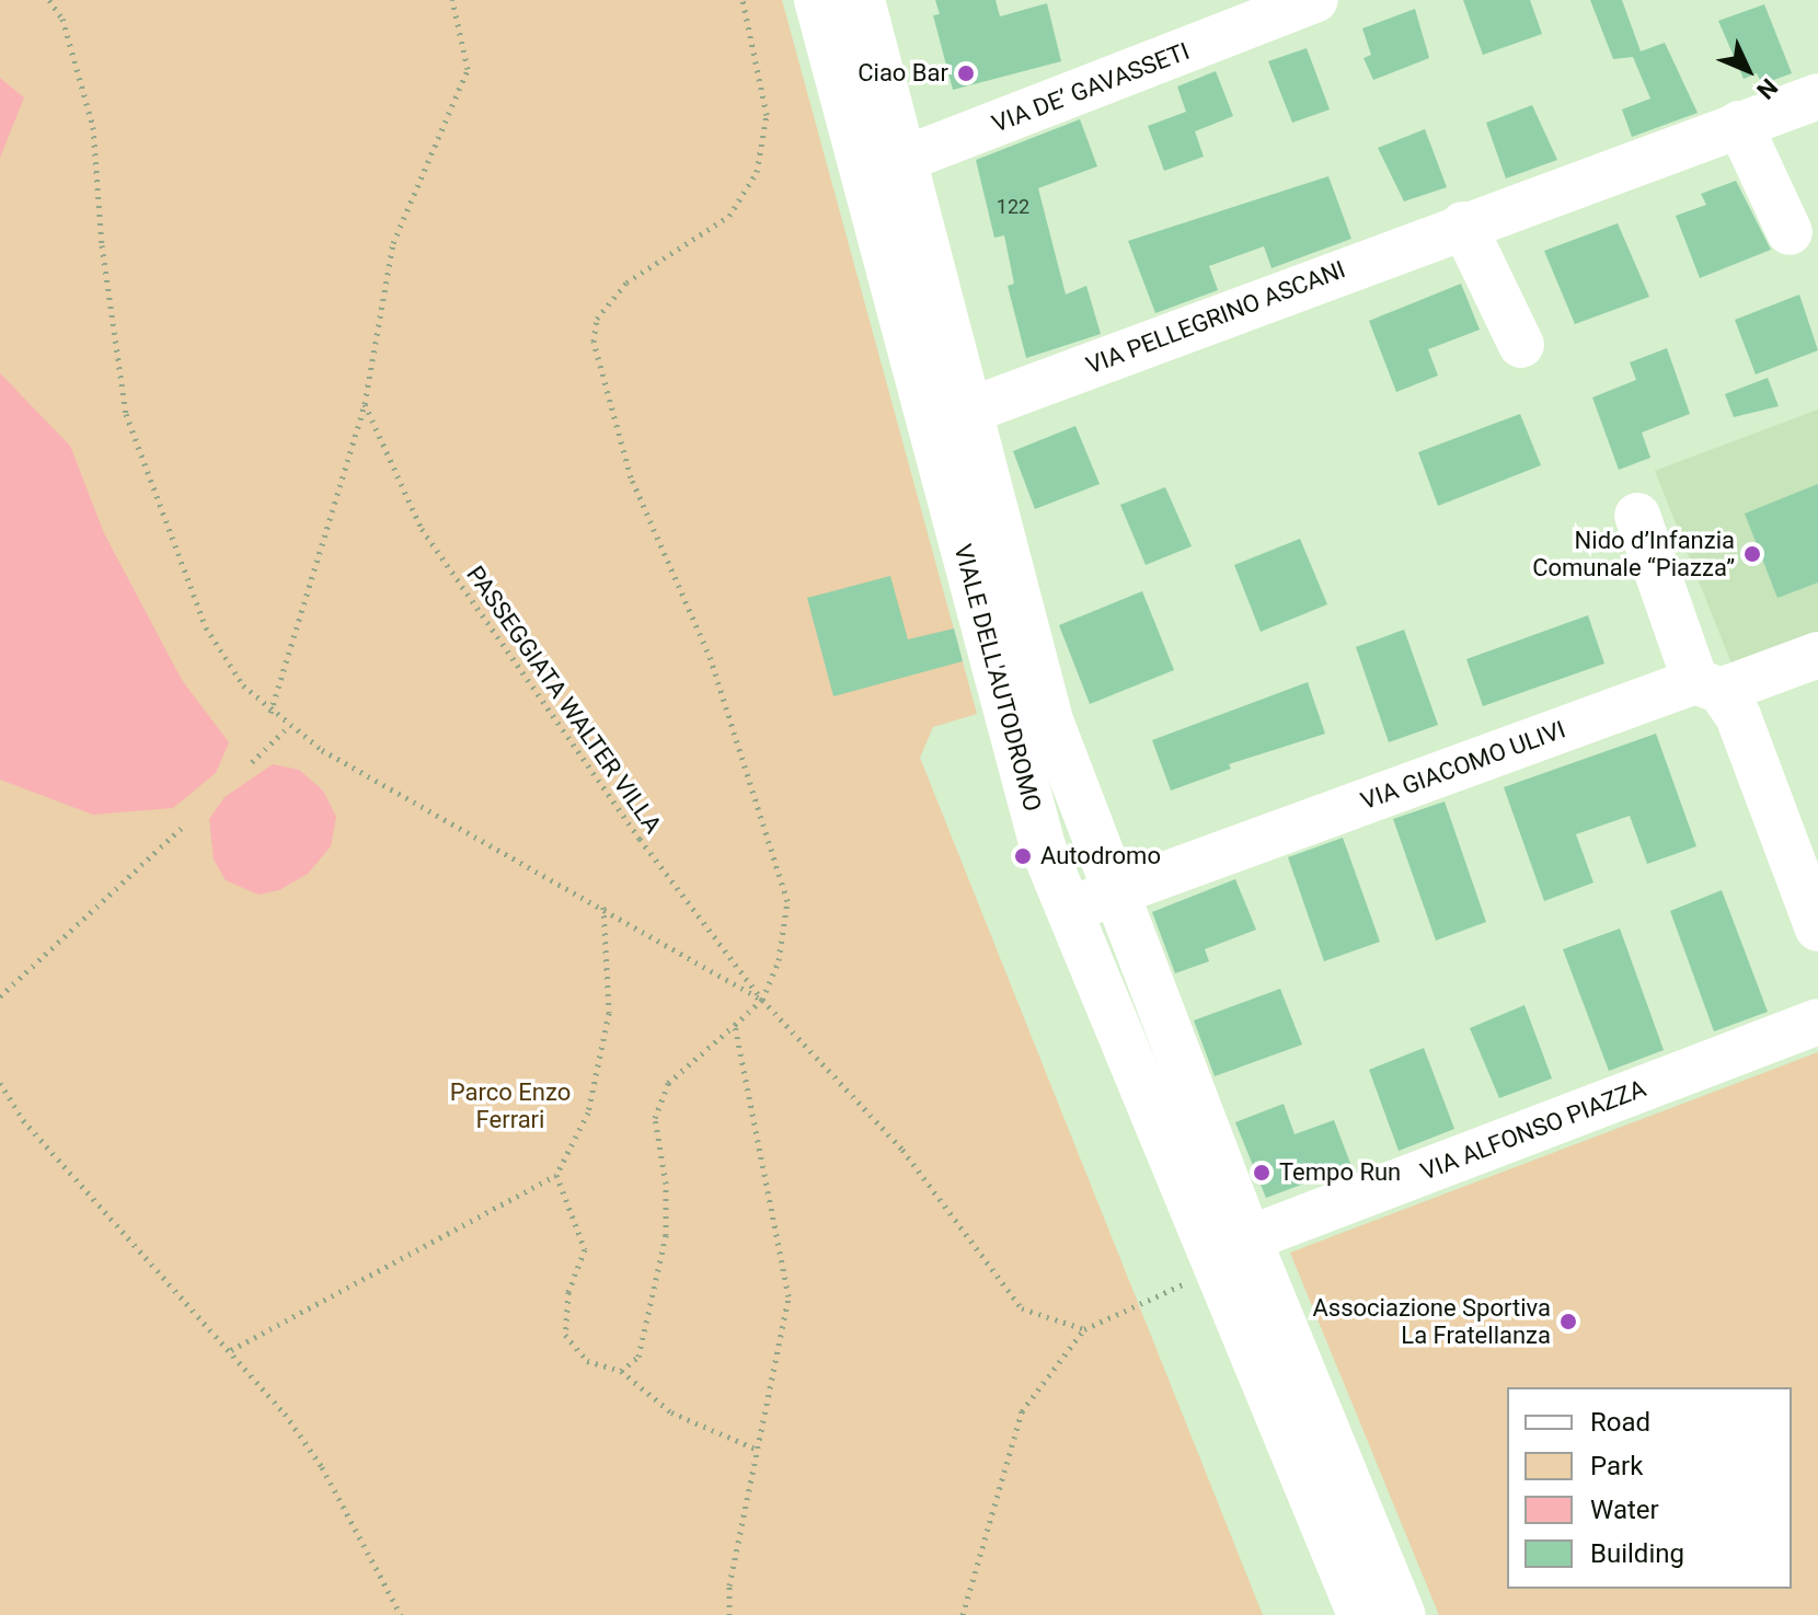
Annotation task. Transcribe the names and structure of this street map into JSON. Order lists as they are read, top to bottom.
{
  "streets": {
    "street": [
      "VIA DE’ GAVASSETI",
      "VIA PELLEGRINO ASCANI",
      "VIALE DELL'AUTODROMO",
      "VIA GIACOMO ULIVI",
      "VIA ALFONSO PIAZZA"
    ],
    "path": ["PASSEGGIATA WALTER VILLA"]
  },
  "crossings": [
    ["VIA DE’ GAVASSETI", "VIALE DELL'AUTODROMO"],
    ["VIA PELLEGRINO ASCANI", "VIALE DELL'AUTODROMO"],
    ["VIALE DELL'AUTODROMO", "VIA GIACOMO ULIVI"],
    ["VIALE DELL'AUTODROMO", "VIA ALFONSO PIAZZA"]
  ],
  "parks": ["Parco Enzo Ferrari"],
  "places": [
    "Ciao Bar",
    "Nido d’Infanzia Comunale “Piazza”",
    "Autodromo",
    "Tempo Run",
    "Associazione Sportiva La Fratellanza"
  ],
  "house_numbers": ["122"],
  "legend": [
    "Road",
    "Park",
    "Water",
    "Building"
  ],
  "north": "bottom right"
}
